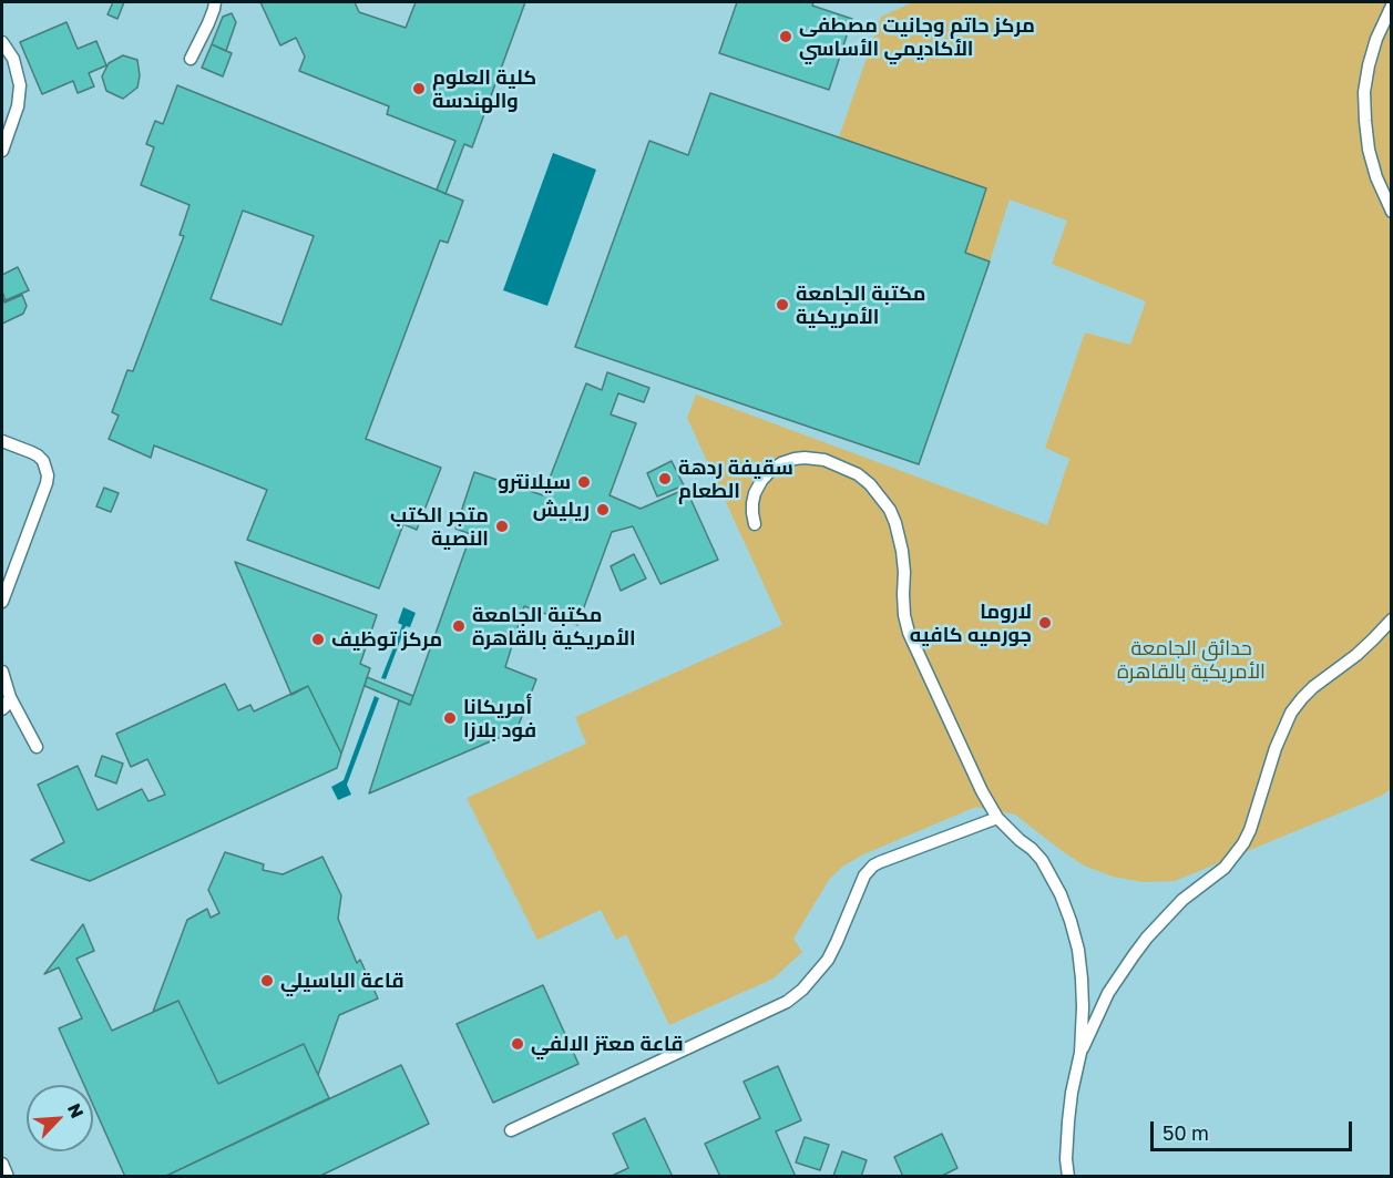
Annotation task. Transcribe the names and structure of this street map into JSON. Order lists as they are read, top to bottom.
{
  "parks": ["حدائق الجامعة الأمريكية بالقاهرة"],
  "places": [
    "مركز حاتم وجانيت مصطفى الأكاديمي الأساسي",
    "كلية العلوم والهندسة",
    "مكتبة الجامعة الأمريكية",
    "سقيفة ردهة الطعام",
    "سيلانترو",
    "ريليش",
    "متجر الكتب النصية",
    "لاروما جورميه كافيه",
    "مكتبة الجامعة الأمريكية بالقاهرة",
    "مركز توظيف",
    "أمريكانا فود بلازا",
    "قاعة الباسيلي",
    "قاعة معتز الالفي"
  ],
  "scale_bar": "50 m",
  "north": "top right"
}
